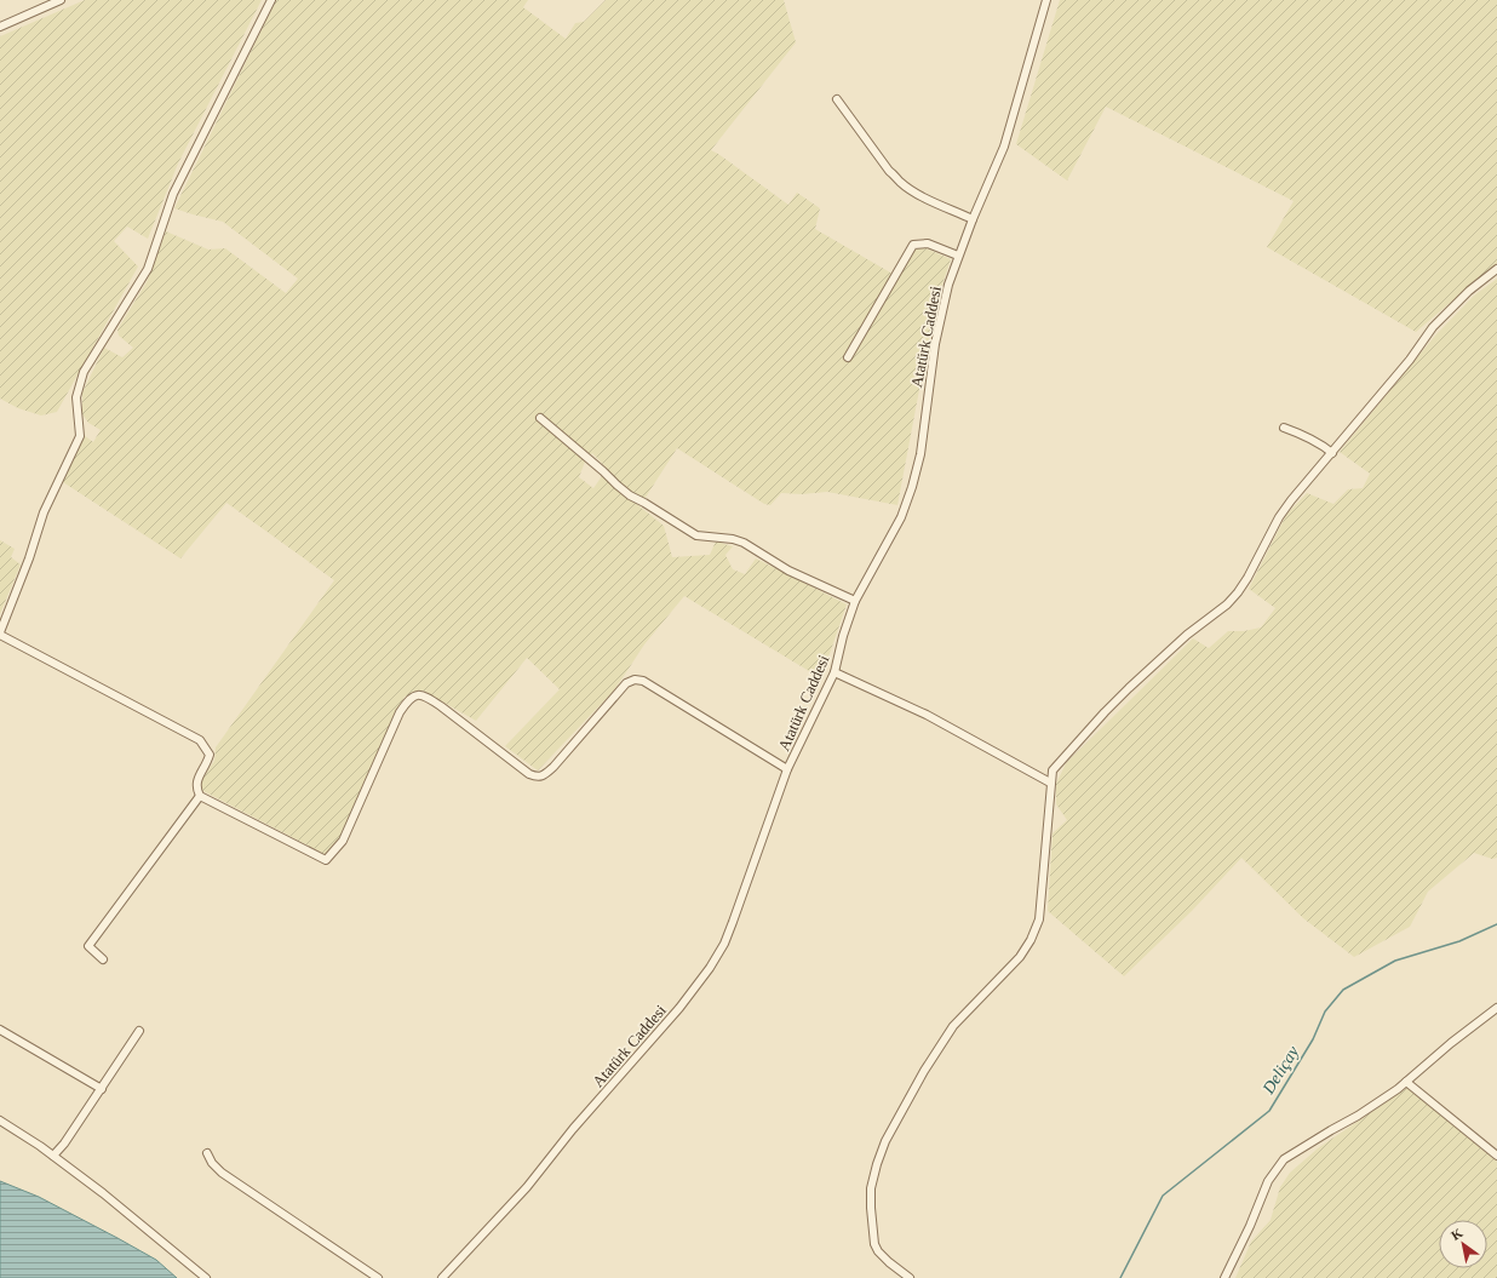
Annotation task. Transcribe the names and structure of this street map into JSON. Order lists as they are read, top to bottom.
{
  "streets": {
    "street": ["Atatürk Caddesi"]
  },
  "water": ["Deliçay"],
  "north": "top left"
}
